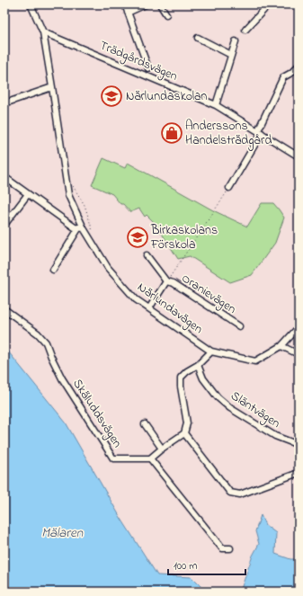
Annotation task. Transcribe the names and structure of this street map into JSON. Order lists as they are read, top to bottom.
{
  "streets": {
    "street": [
      "Trädgårdsvägen",
      "Oranievägen",
      "Närlundavägen",
      "Släntvägen",
      "Skäluddsvägen"
    ]
  },
  "crossings": [
    ["Trädgårdsvägen", "Närlundavägen"],
    ["Oranievägen", "Närlundavägen"]
  ],
  "water": ["Mälaren"],
  "places": {
    "school or university": ["Närlundaskolan", "Birkaskolans Förskola"],
    "shop": ["Anderssons Handelsträdgård"]
  },
  "scale_bar": "100 m"
}
